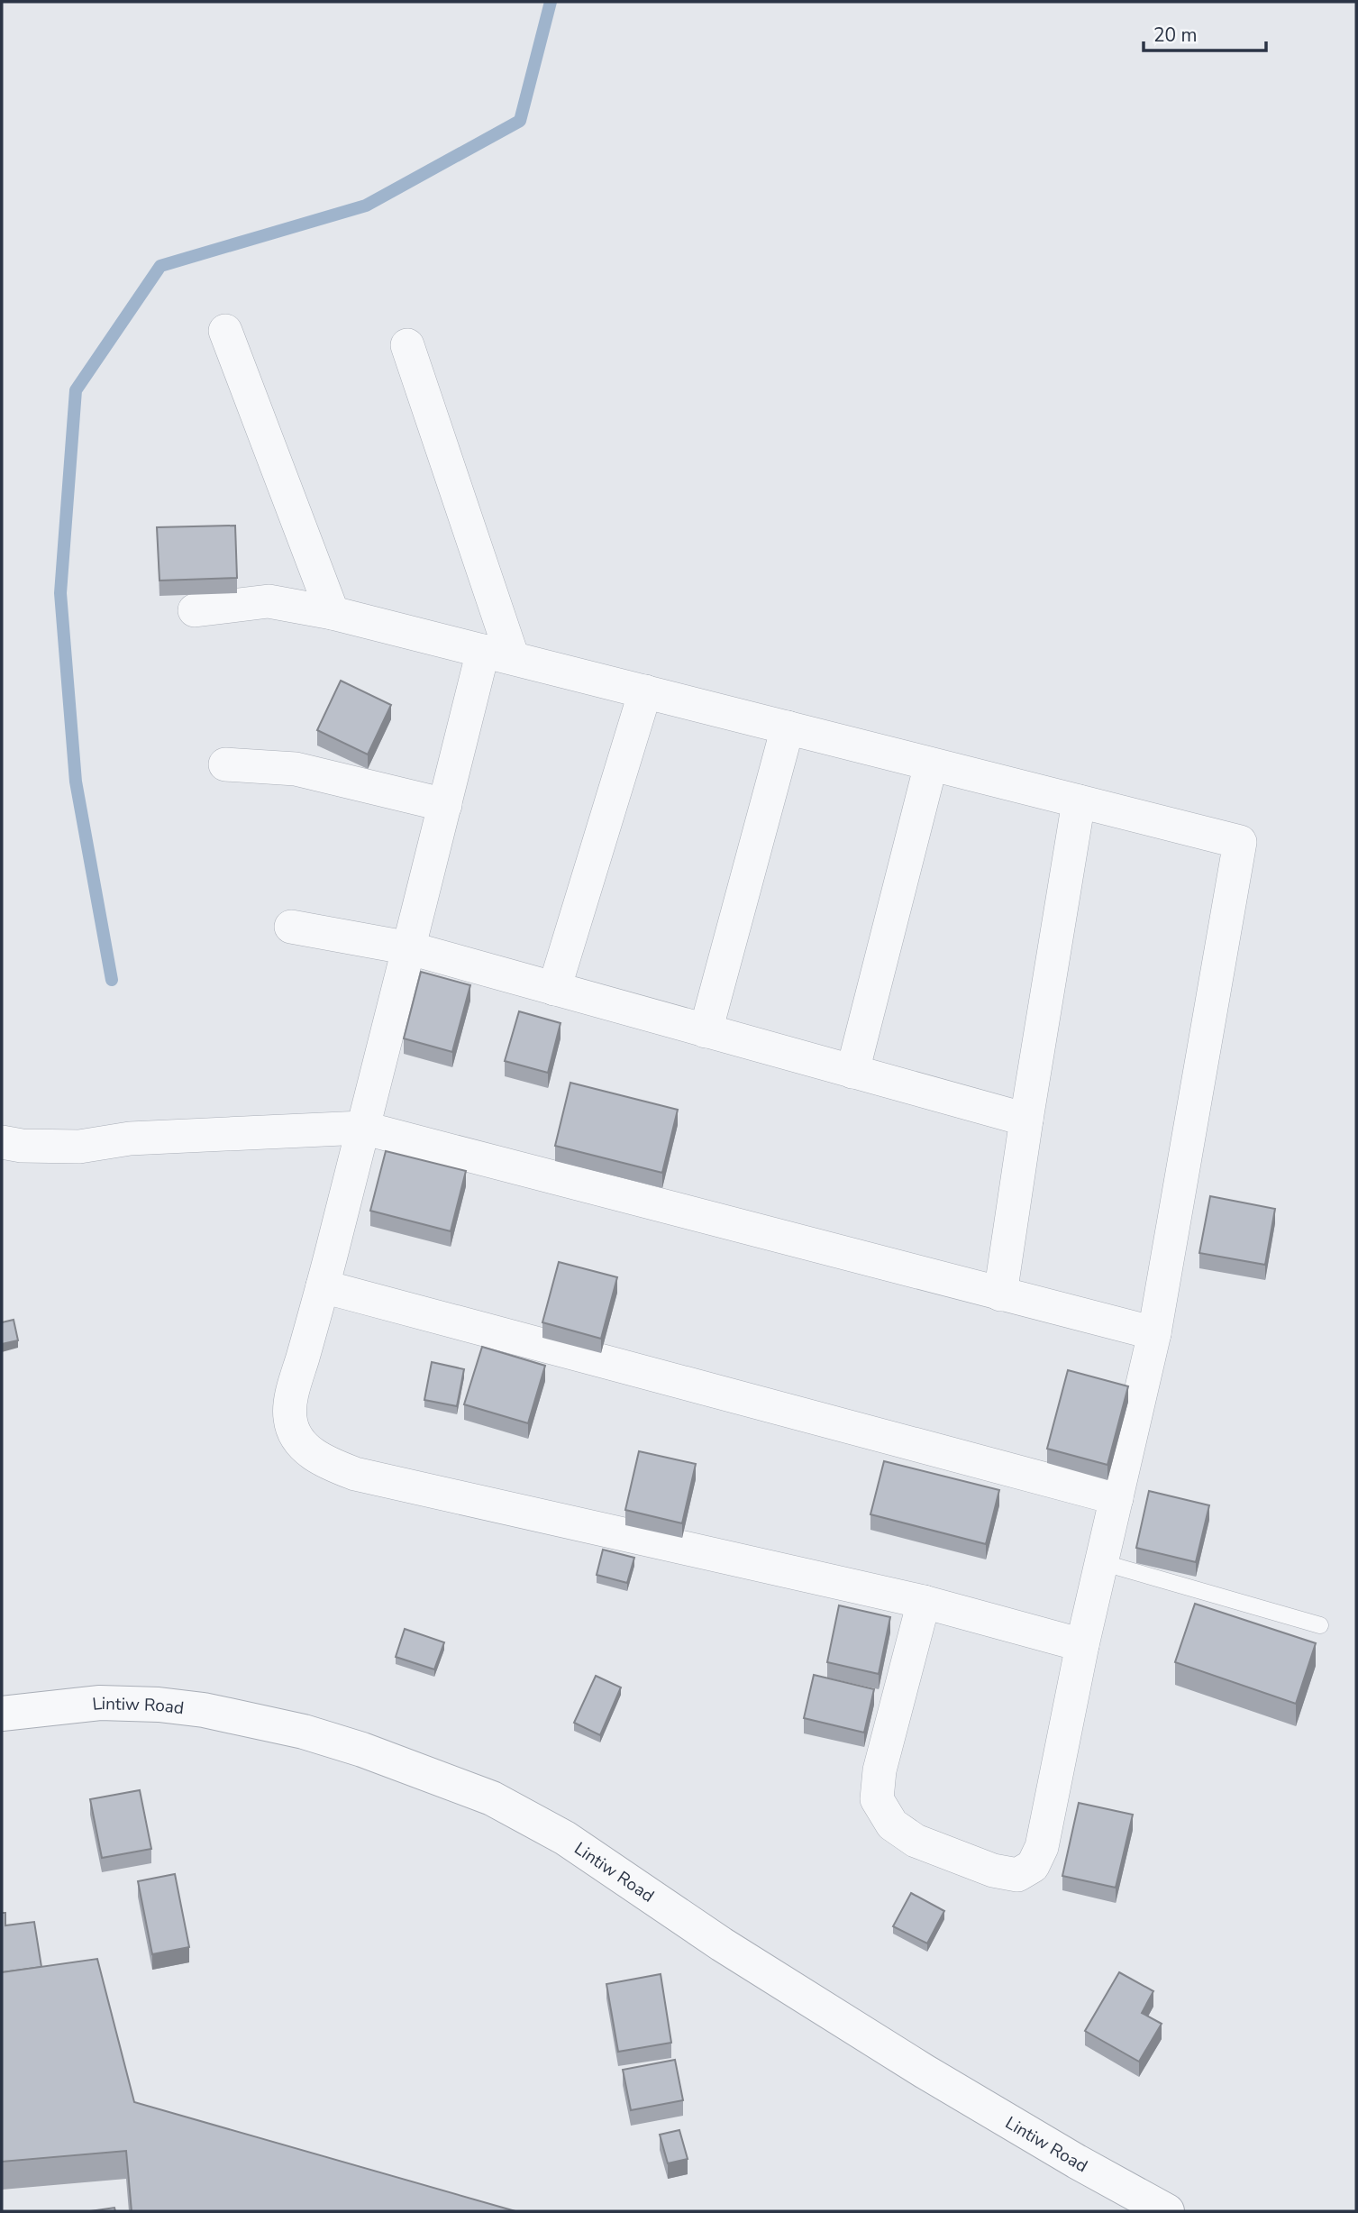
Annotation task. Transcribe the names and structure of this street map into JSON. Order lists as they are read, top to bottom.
{
  "streets": {
    "street": ["Lintiw Road"]
  },
  "scale_bar": "20 m"
}
